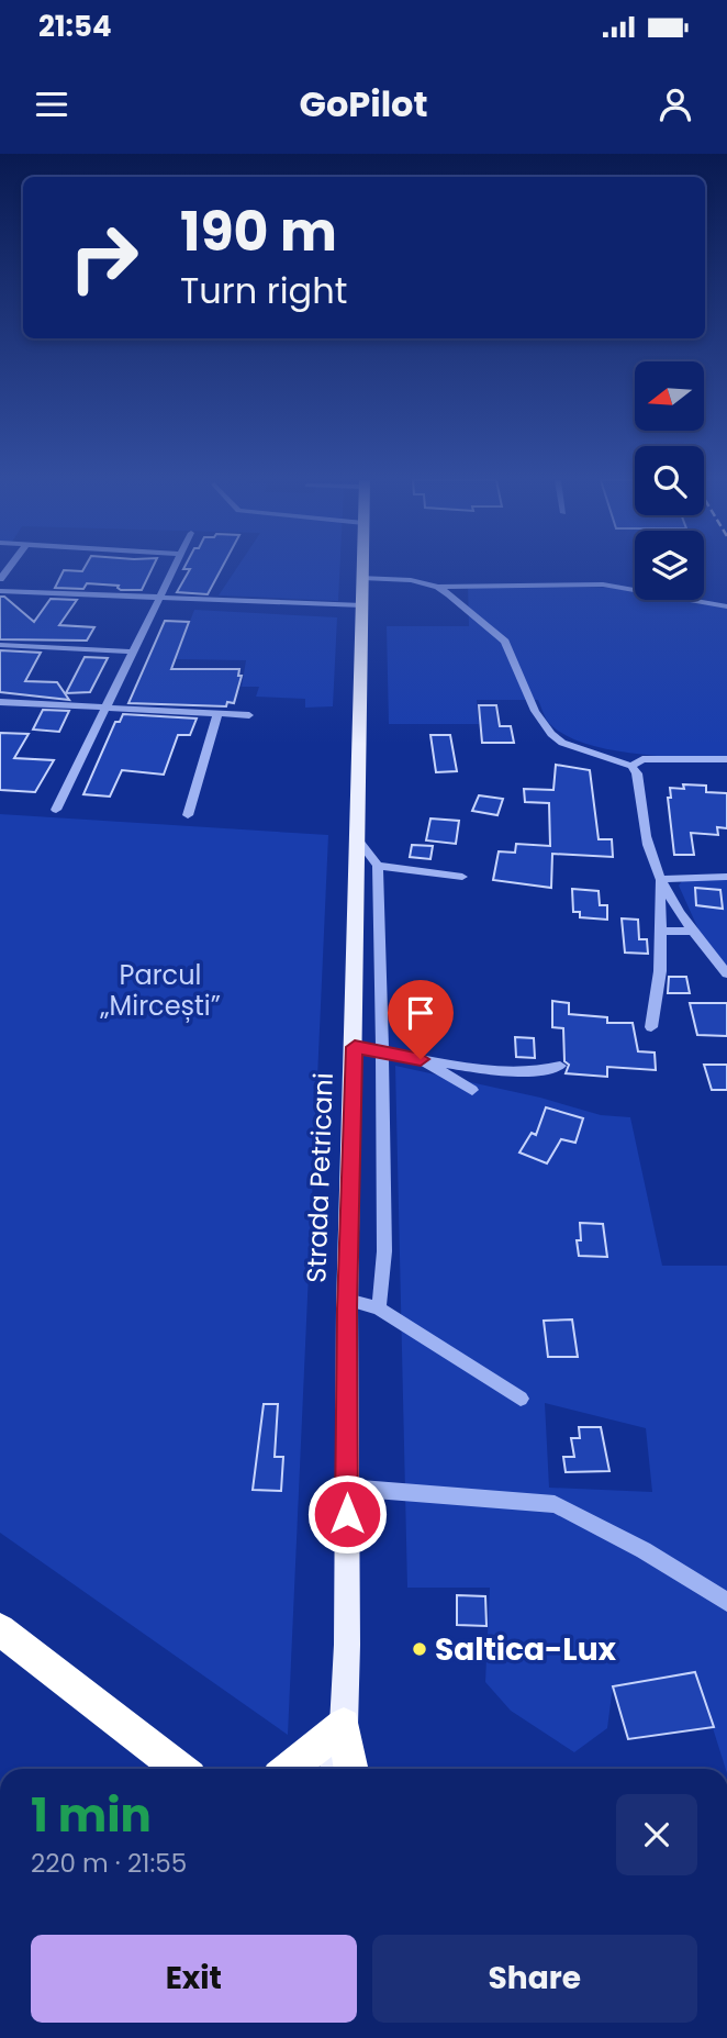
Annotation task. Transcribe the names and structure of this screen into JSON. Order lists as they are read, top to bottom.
{
  "streets": {
    "main road": ["Strada Petricani"]
  },
  "parks": ["Parcul „Mircești”"],
  "places": ["Saltica-Lux"],
  "north": "left",
  "page": {
    "status": "21:54",
    "header": "GoPilot",
    "turn": ["190 m", "Turn right"],
    "heading": ["1 min", "220 m · 21:55"],
    "buttons": ["Exit", "Share"]
  }
}
